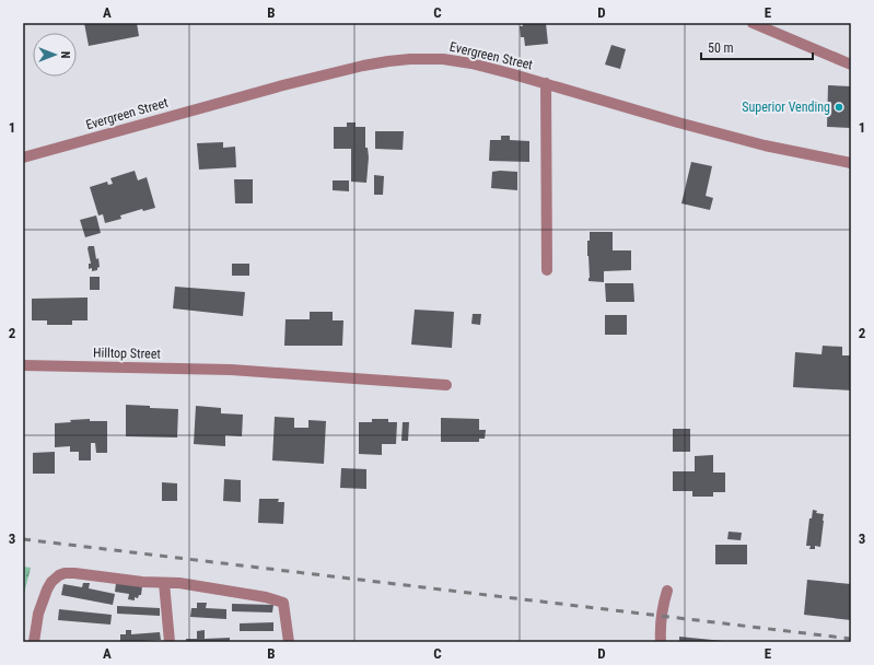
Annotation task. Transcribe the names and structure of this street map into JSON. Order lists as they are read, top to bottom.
{
  "streets": {
    "street": ["Evergreen Street", "Hilltop Street"]
  },
  "places": ["Superior Vending"],
  "scale_bar": "50 m",
  "north": "right",
  "grid": {
    "columns": [
      "A",
      "B",
      "C",
      "D",
      "E"
    ],
    "rows": ["1", "2", "3"]
  }
}
